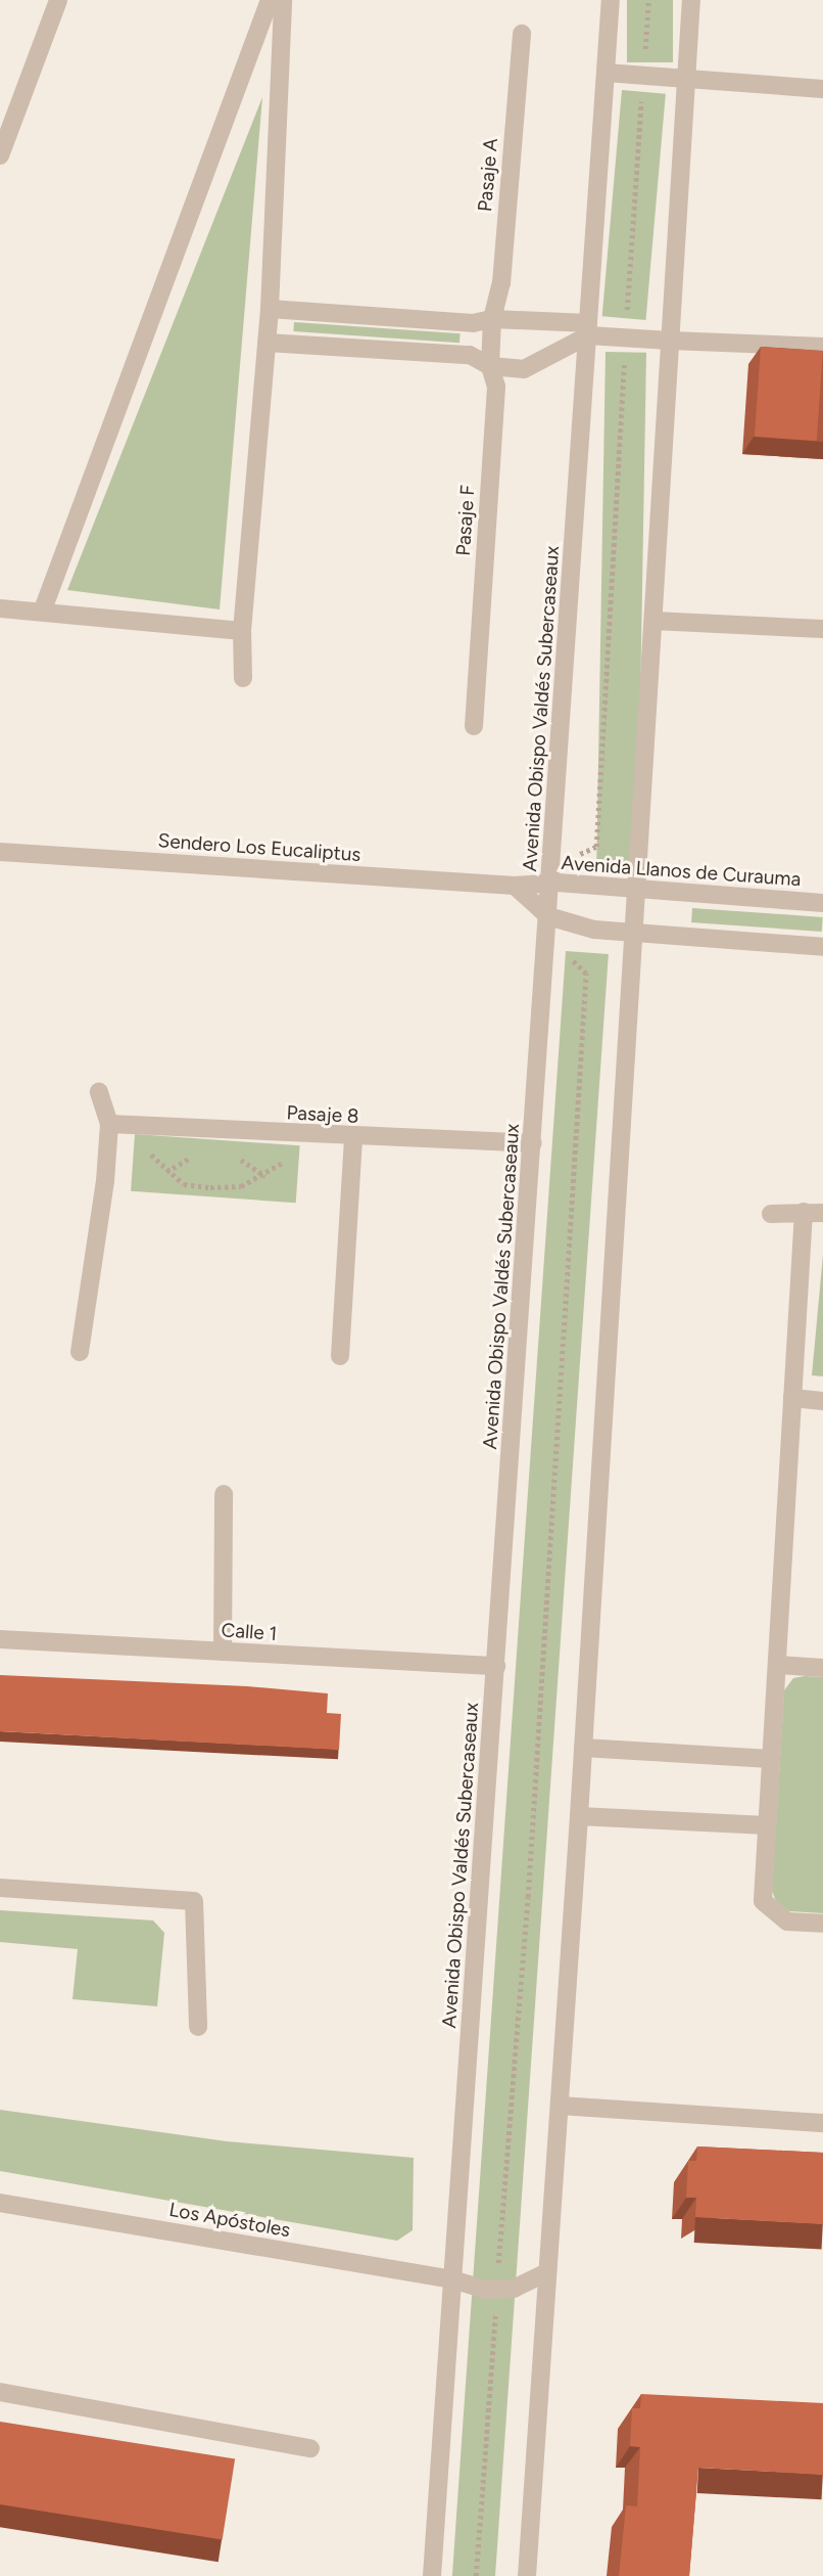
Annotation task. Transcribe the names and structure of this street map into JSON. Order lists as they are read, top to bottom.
{
  "streets": {
    "street": [
      "Pasaje A",
      "Pasaje F",
      "Avenida Obispo Valdés Subercaseaux",
      "Sendero Los Eucaliptus",
      "Avenida Llanos de Curauma",
      "Pasaje 8",
      "Calle 1",
      "Los Apóstoles"
    ]
  },
  "crossings": [
    ["Pasaje A", "Pasaje F"],
    ["Avenida Obispo Valdés Subercaseaux", "Avenida Llanos de Curauma"],
    ["Avenida Obispo Valdés Subercaseaux", "Pasaje 8"],
    ["Avenida Obispo Valdés Subercaseaux", "Calle 1"],
    ["Avenida Obispo Valdés Subercaseaux", "Los Apóstoles"],
    ["Sendero Los Eucaliptus", "Avenida Llanos de Curauma"]
  ]
}
